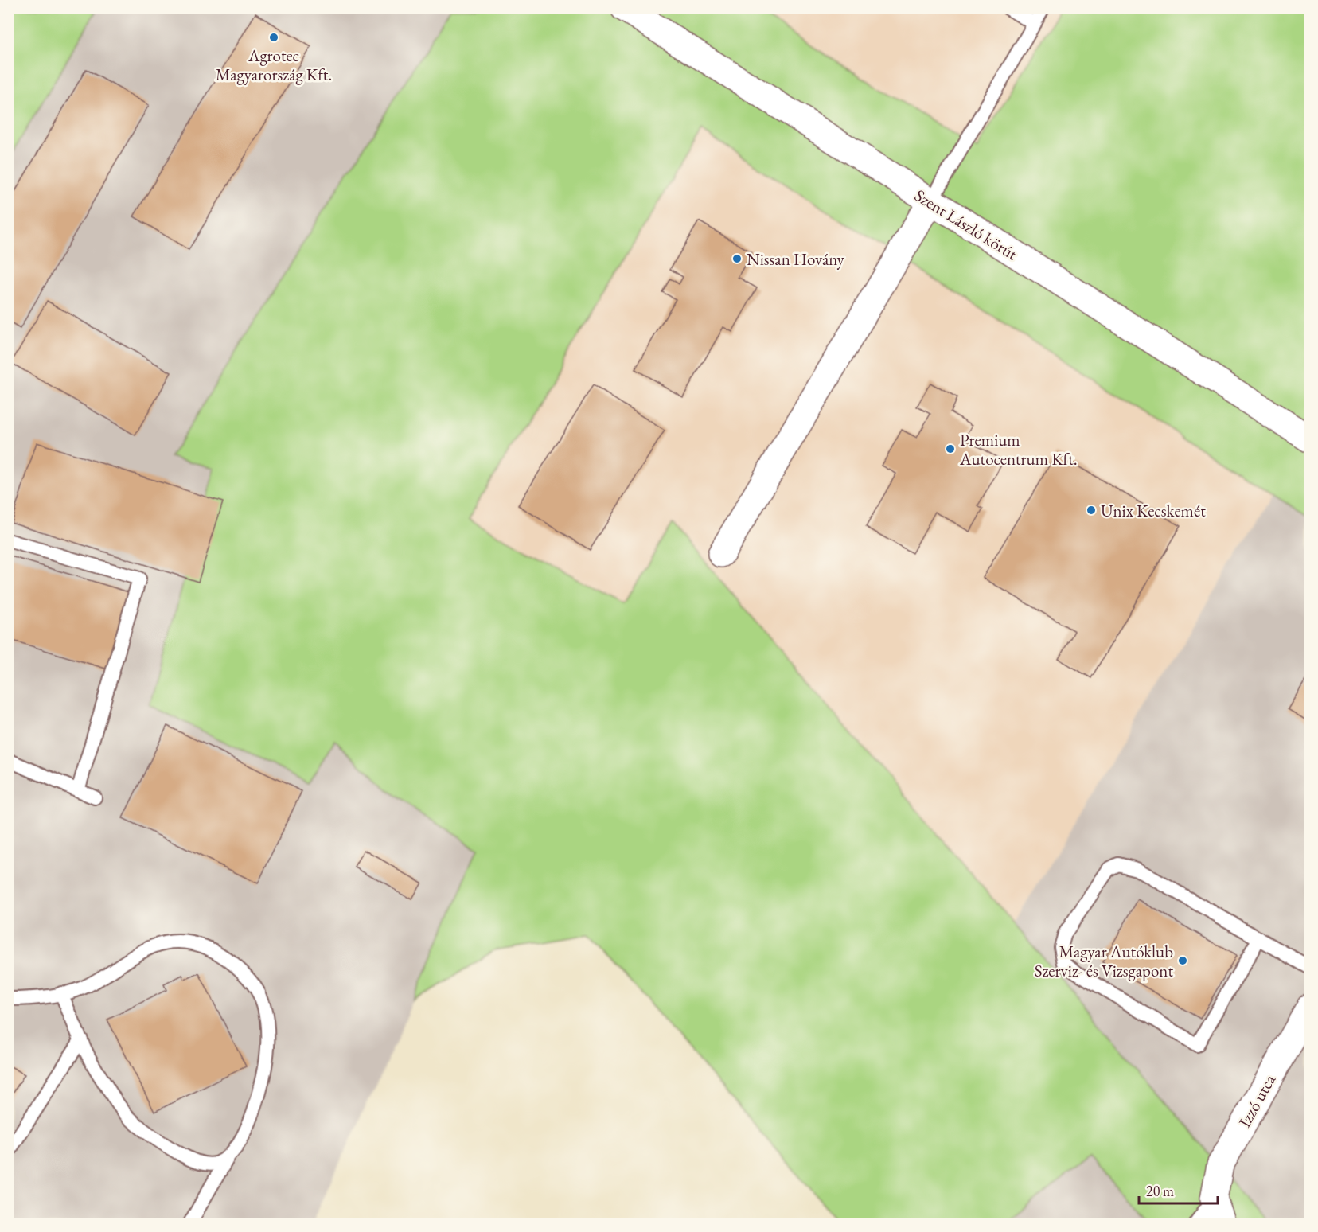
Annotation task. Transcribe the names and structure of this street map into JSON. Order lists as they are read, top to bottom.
{
  "streets": {
    "street": ["Szent László körút", "Izzó utca"]
  },
  "places": [
    "Agrotec Magyarország Kft.",
    "Nissan Hovány",
    "Premium Autocentrum Kft.",
    "Unix Kecskemét",
    "Magyar Autóklub Szerviz- és Vizsgapont"
  ],
  "scale_bar": "20 m"
}
